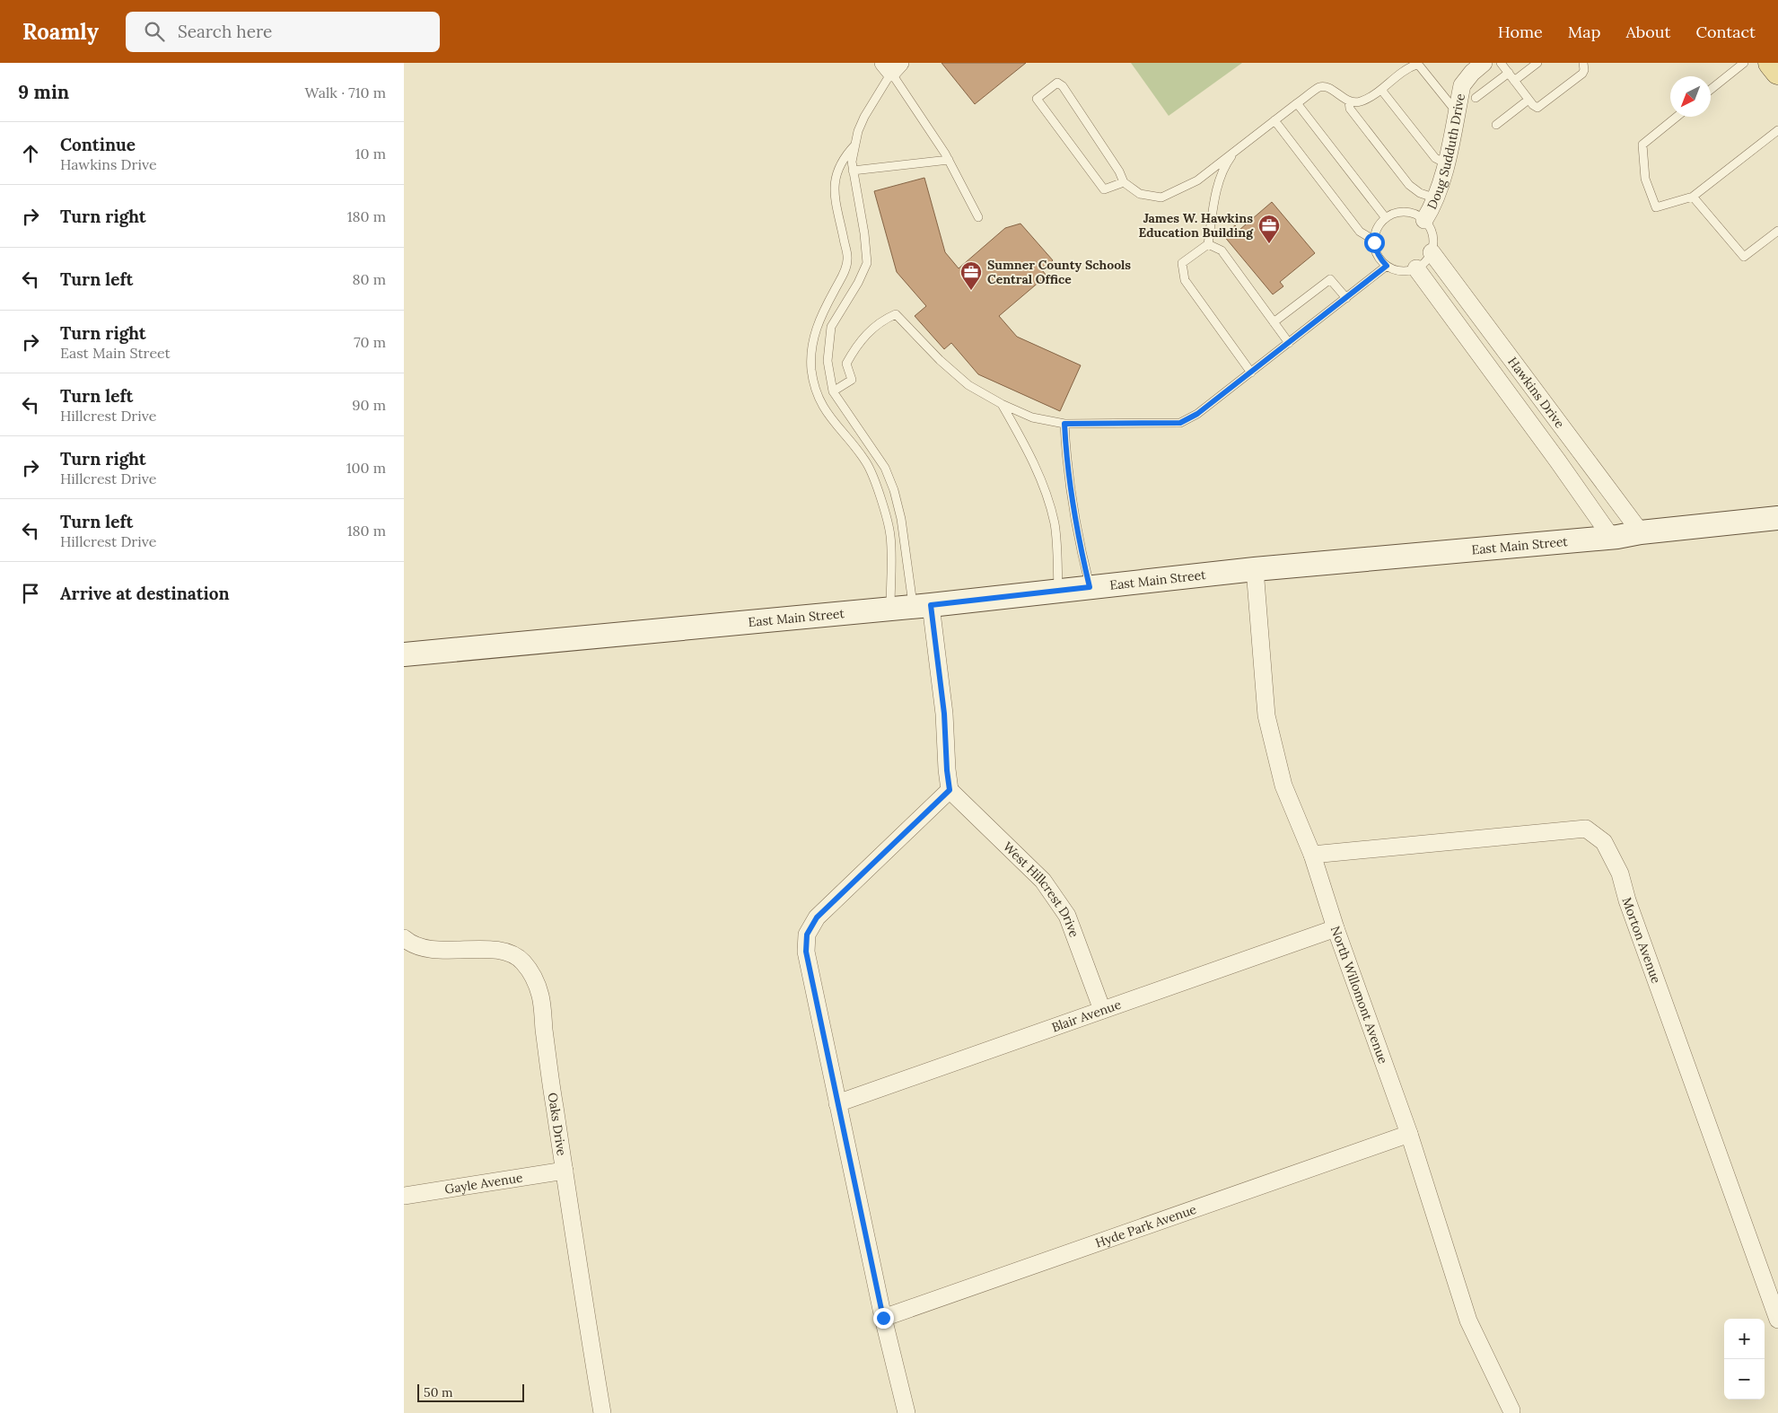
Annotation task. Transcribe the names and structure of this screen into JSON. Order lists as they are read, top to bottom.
{
  "streets": {
    "street": [
      "Doug Sudduth Drive",
      "Hawkins Drive",
      "East Main Street",
      "West Hillcrest Drive",
      "Morton Avenue",
      "North Willomont Avenue",
      "Blair Avenue",
      "Oaks Drive",
      "Gayle Avenue",
      "Hyde Park Avenue"
    ]
  },
  "crossings": [
    ["Doug Sudduth Drive", "Hawkins Drive"],
    ["Hawkins Drive", "East Main Street"],
    ["East Main Street", "North Willomont Avenue"],
    ["West Hillcrest Drive", "Blair Avenue"],
    ["Morton Avenue", "North Willomont Avenue"],
    ["North Willomont Avenue", "Blair Avenue"],
    ["North Willomont Avenue", "Hyde Park Avenue"],
    ["Oaks Drive", "Gayle Avenue"]
  ],
  "places": {
    "office": ["James W. Hawkins Education Building", "Sumner County Schools Central Office"]
  },
  "scale_bar": "50 m",
  "north": "bottom left",
  "page": {
    "header": "Roamly",
    "search": "Search here",
    "nav": [
      "Home",
      "Map",
      "About",
      "Contact"
    ],
    "heading": ["9 min", "Walk · 710 m"],
    "list": [
      ["Continue", "Hawkins Drive", "10 m"],
      ["Turn right", "180 m"],
      ["Turn left", "80 m"],
      ["Turn right", "East Main Street", "70 m"],
      ["Turn left", "Hillcrest Drive", "90 m"],
      ["Turn right", "Hillcrest Drive", "100 m"],
      ["Turn left", "Hillcrest Drive", "180 m"],
      "Arrive at destination"
    ],
    "map_buttons": ["+", "−"],
    "scale": "50 m"
  }
}
